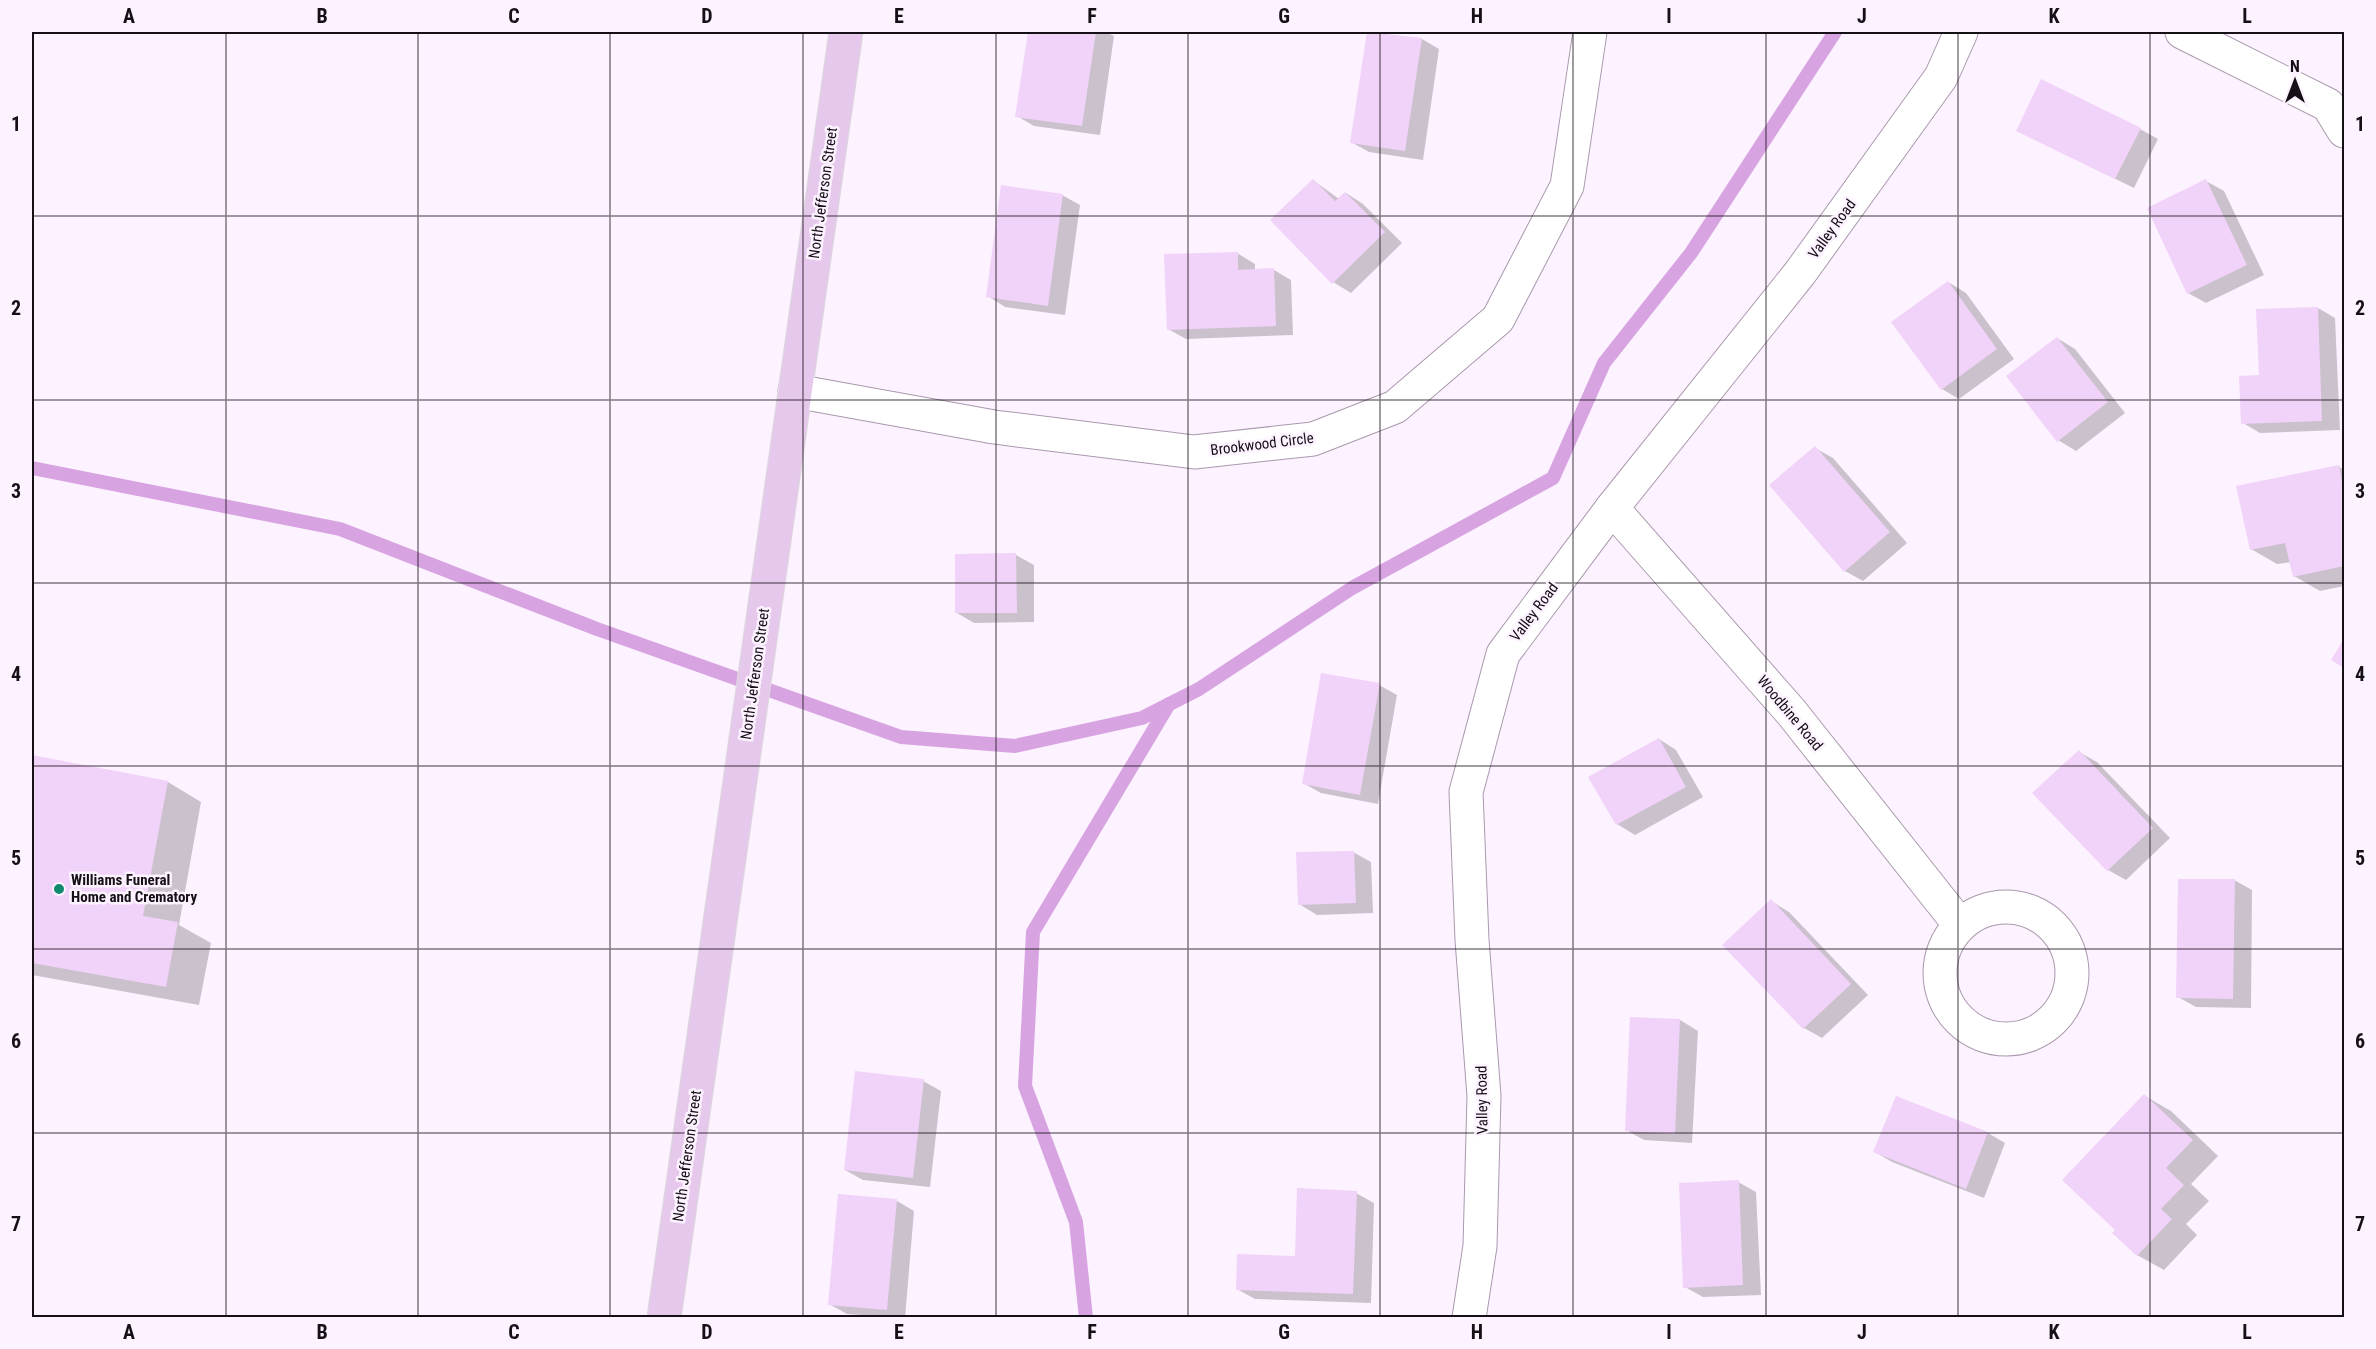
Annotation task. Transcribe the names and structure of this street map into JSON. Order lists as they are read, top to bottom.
{
  "streets": {
    "main road": ["North Jefferson Street"],
    "street": ["Valley Road", "Brookwood Circle", "Woodbine Road"]
  },
  "crossings": [
    ["North Jefferson Street", "Brookwood Circle"],
    ["Valley Road", "Woodbine Road"]
  ],
  "places": ["Williams Funeral Home and Crematory"],
  "north": "top",
  "grid": {
    "columns": [
      "A",
      "B",
      "C",
      "D",
      "E",
      "F",
      "G",
      "H",
      "I",
      "J",
      "K",
      "L"
    ],
    "rows": [
      "1",
      "2",
      "3",
      "4",
      "5",
      "6",
      "7"
    ]
  }
}
